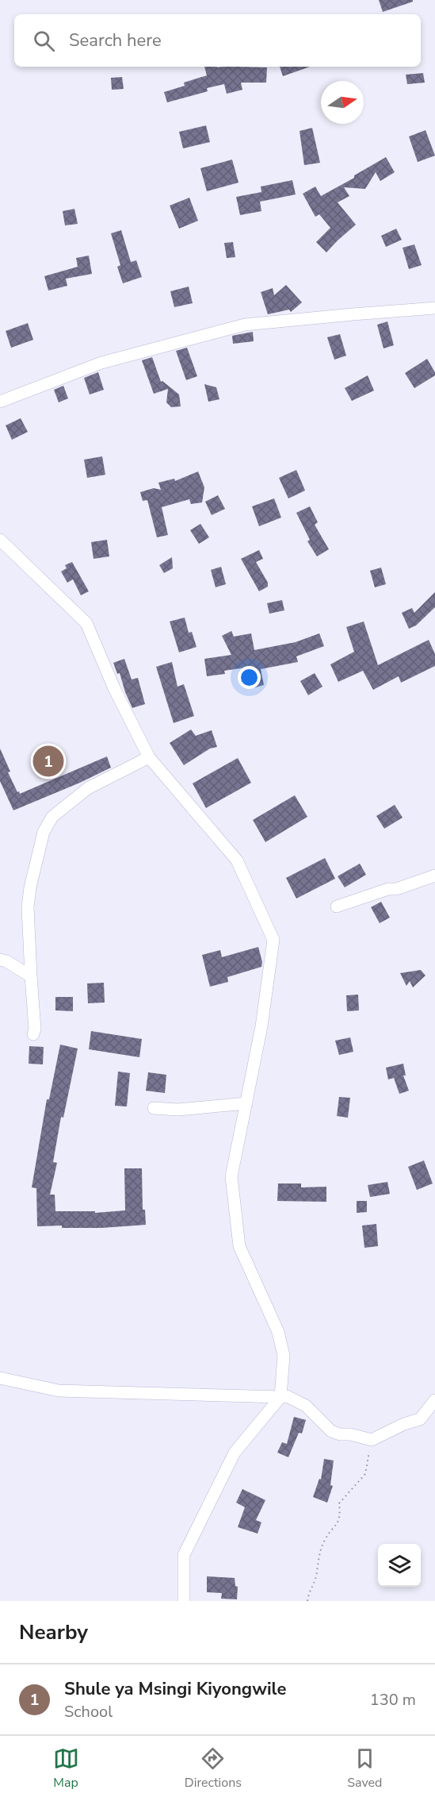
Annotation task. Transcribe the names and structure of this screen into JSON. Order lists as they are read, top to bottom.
{
  "north": "right",
  "page": {
    "search": "Search here",
    "pins": "1",
    "heading": "Nearby",
    "list": [
      {
        "mark": "1",
        "name": "Shule ya Msingi Kiyongwile",
        "note": "School",
        "value": "130 m"
      }
    ],
    "nav": ["Map", "Directions", "Saved"]
  }
}
